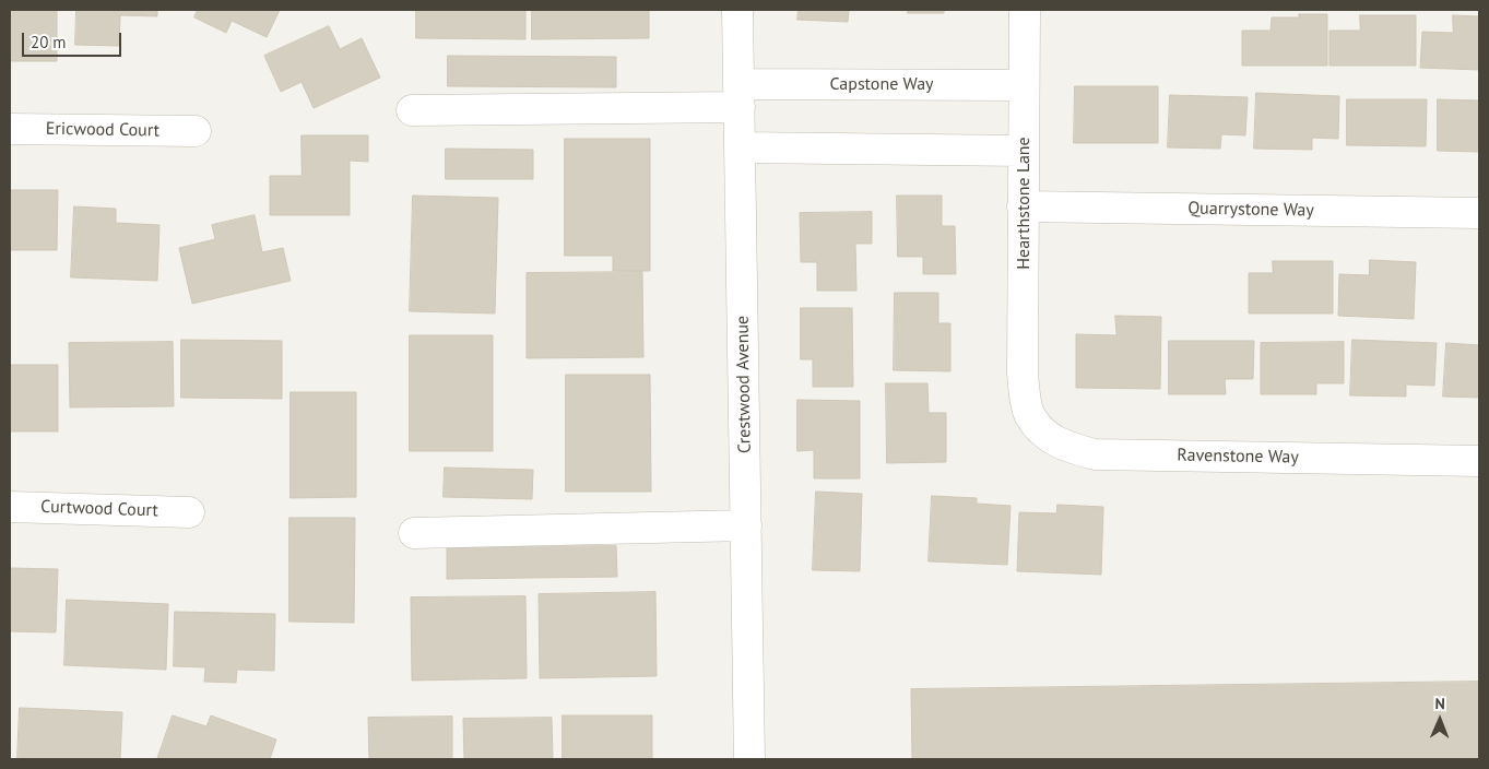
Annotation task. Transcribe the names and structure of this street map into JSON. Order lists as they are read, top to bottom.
{
  "streets": {
    "street": [
      "Capstone Way",
      "Ericwood Court",
      "Hearthstone Lane",
      "Quarrystone Way",
      "Crestwood Avenue",
      "Ravenstone Way",
      "Curtwood Court"
    ]
  },
  "crossings": [
    ["Capstone Way", "Hearthstone Lane"],
    ["Capstone Way", "Crestwood Avenue"],
    ["Hearthstone Lane", "Quarrystone Way"],
    ["Hearthstone Lane", "Ravenstone Way"]
  ],
  "scale_bar": "20 m",
  "north": "top"
}
